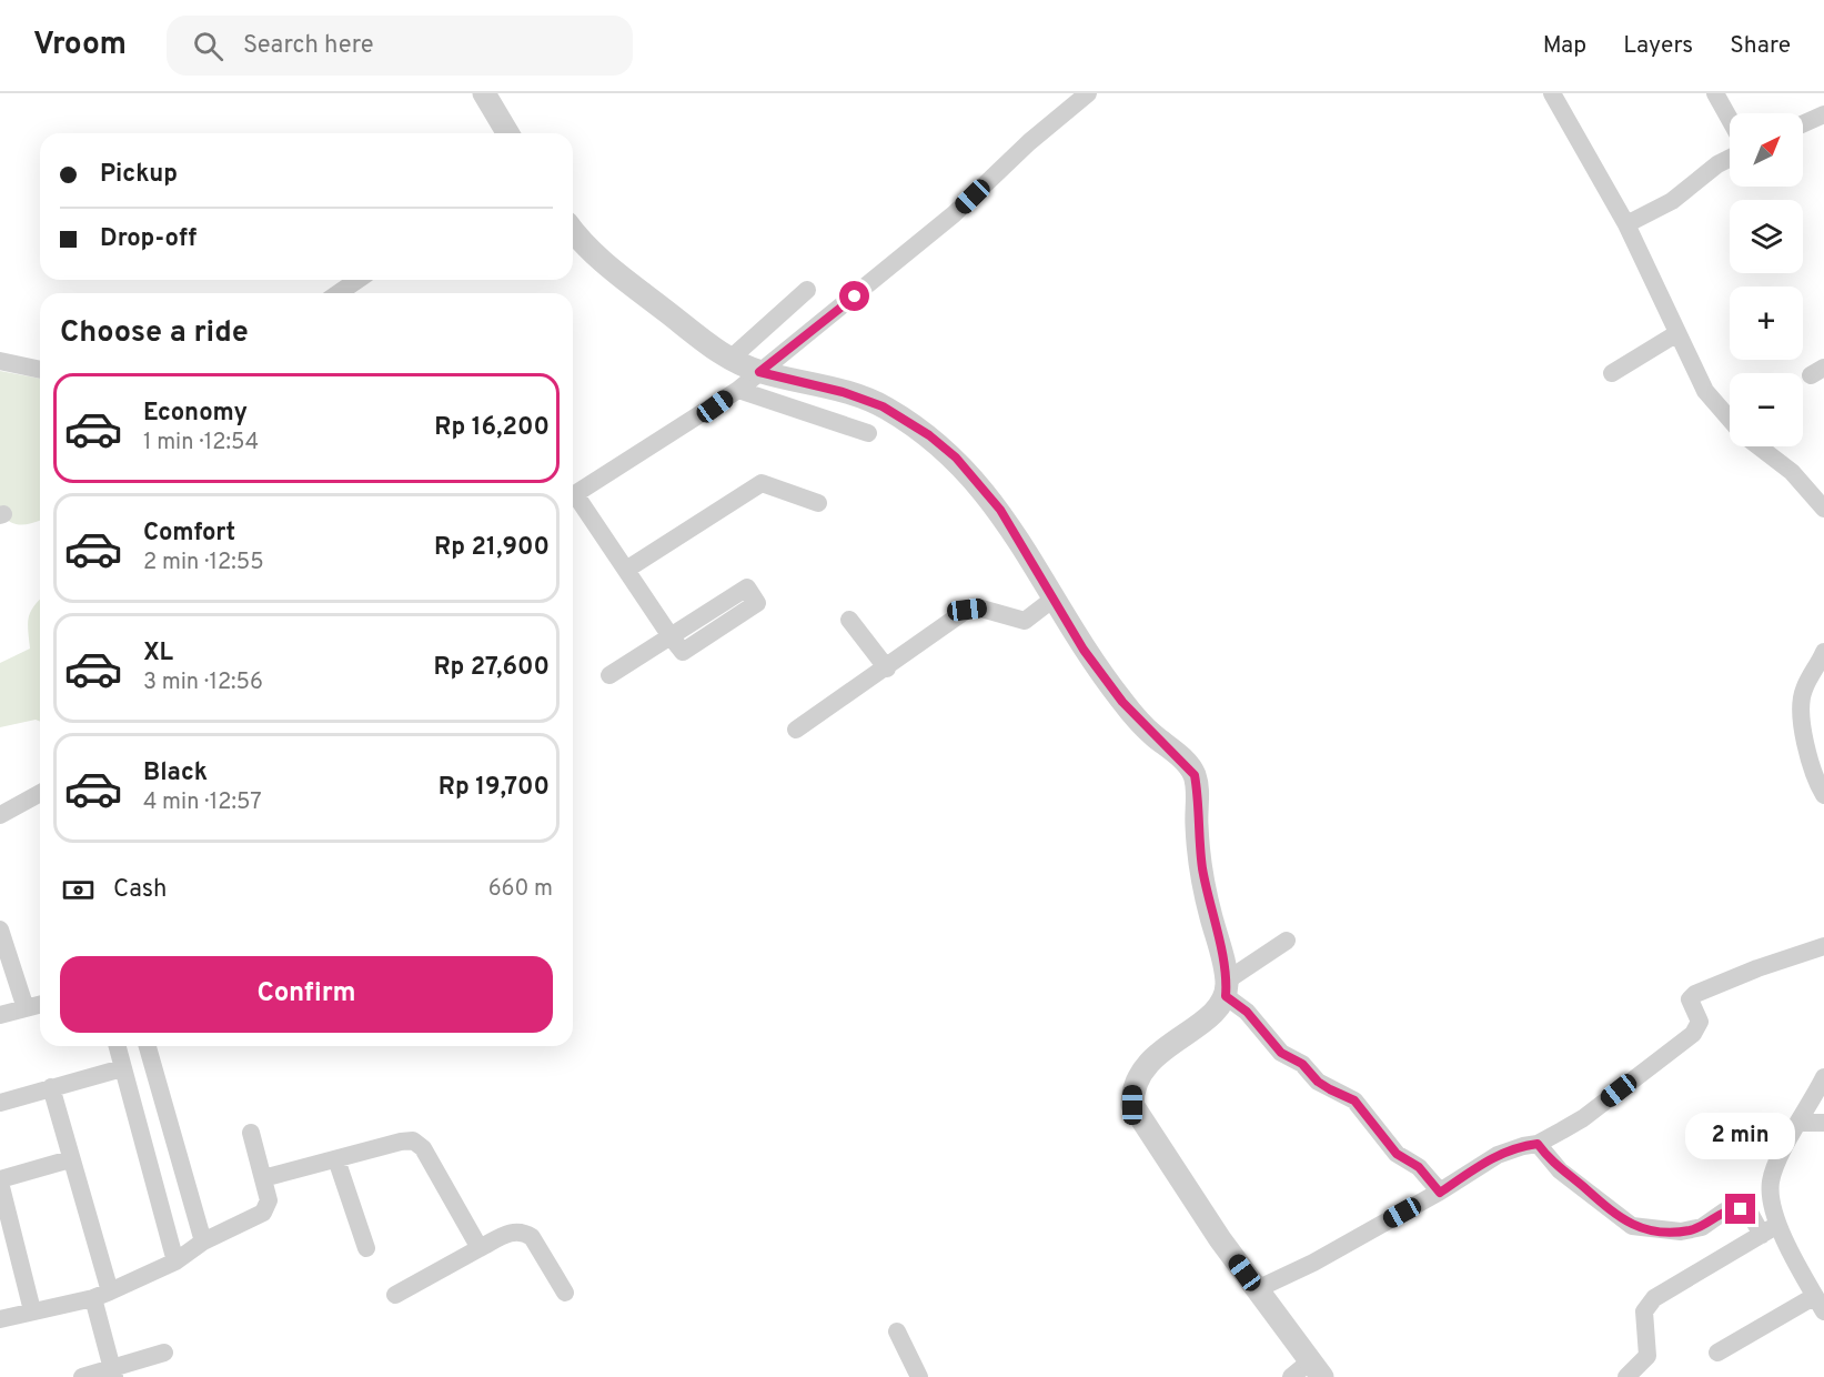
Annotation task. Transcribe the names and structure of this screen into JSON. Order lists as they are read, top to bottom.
{
  "north": "top right",
  "page": {
    "header": "Vroom",
    "search": "Search here",
    "nav": ["Map", "Layers", "Share"],
    "map_buttons": ["+", "−"],
    "banner": ["Pickup", "Drop-off"],
    "heading": "Choose a ride",
    "list": [
      {
        "name": "Economy",
        "note": "1 min · 12:54",
        "value": "Rp 16,200"
      },
      {
        "name": "Comfort",
        "note": "2 min · 12:55",
        "value": "Rp 21,900"
      },
      {
        "name": "XL",
        "note": "3 min · 12:56",
        "value": "Rp 27,600"
      },
      {
        "name": "Black",
        "note": "4 min · 12:57",
        "value": "Rp 19,700"
      }
    ],
    "pay": ["Cash", "660 m"],
    "buttons": "Confirm",
    "bubble": "2 min"
  }
}
